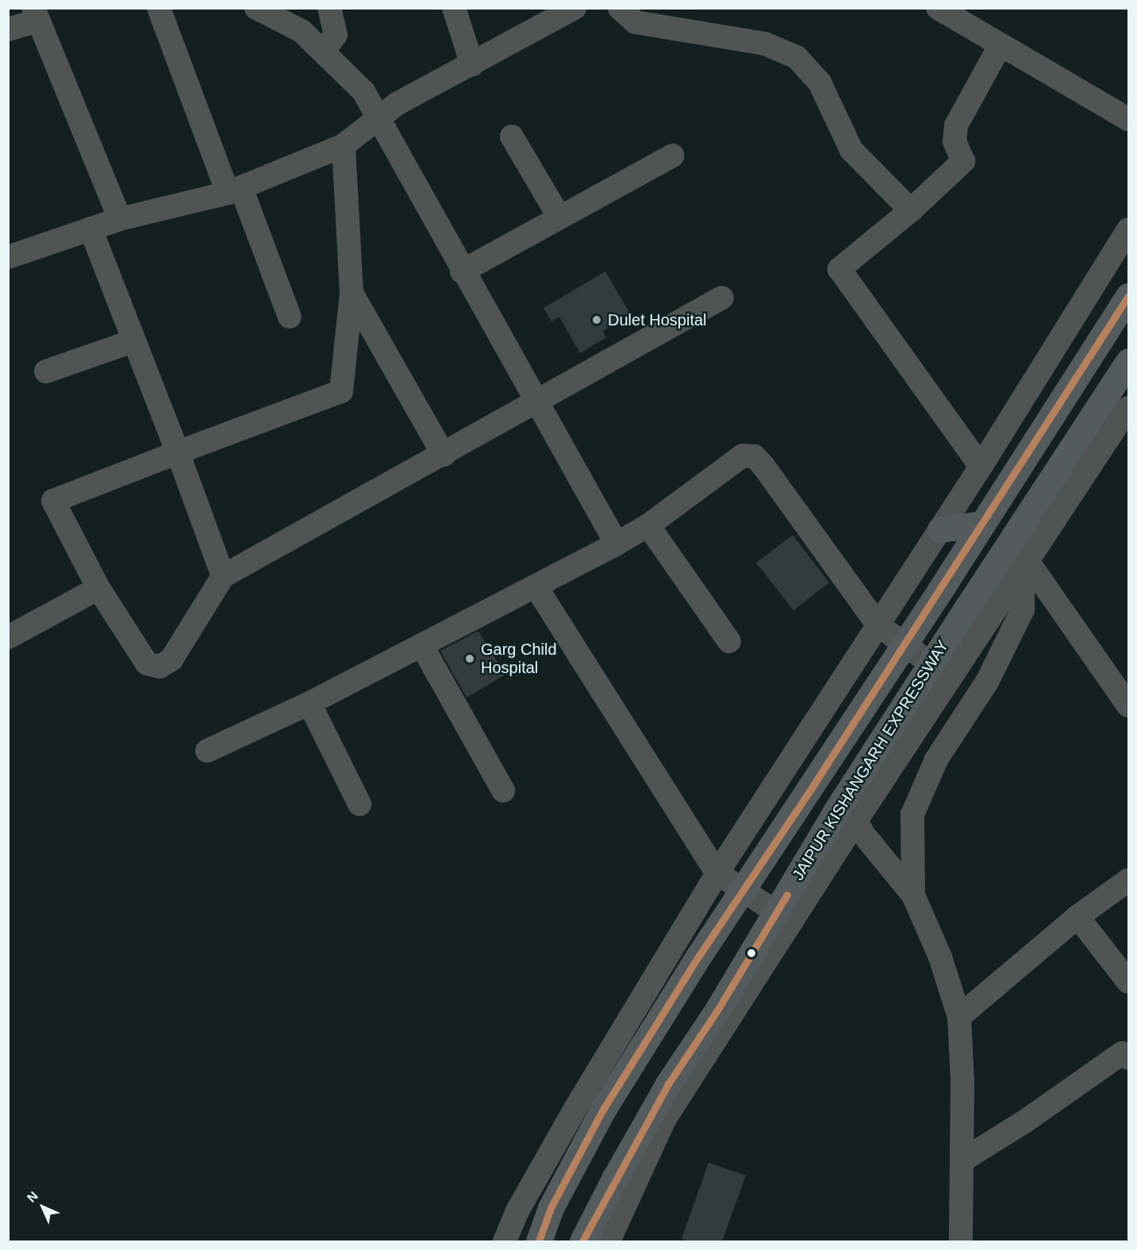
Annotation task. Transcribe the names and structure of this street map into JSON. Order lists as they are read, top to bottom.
{
  "streets": {
    "highway": ["JAIPUR KISHANGARH EXPRESSWAY"]
  },
  "places": ["Dulet Hospital", "Garg Child Hospital"],
  "north": "top left"
}
